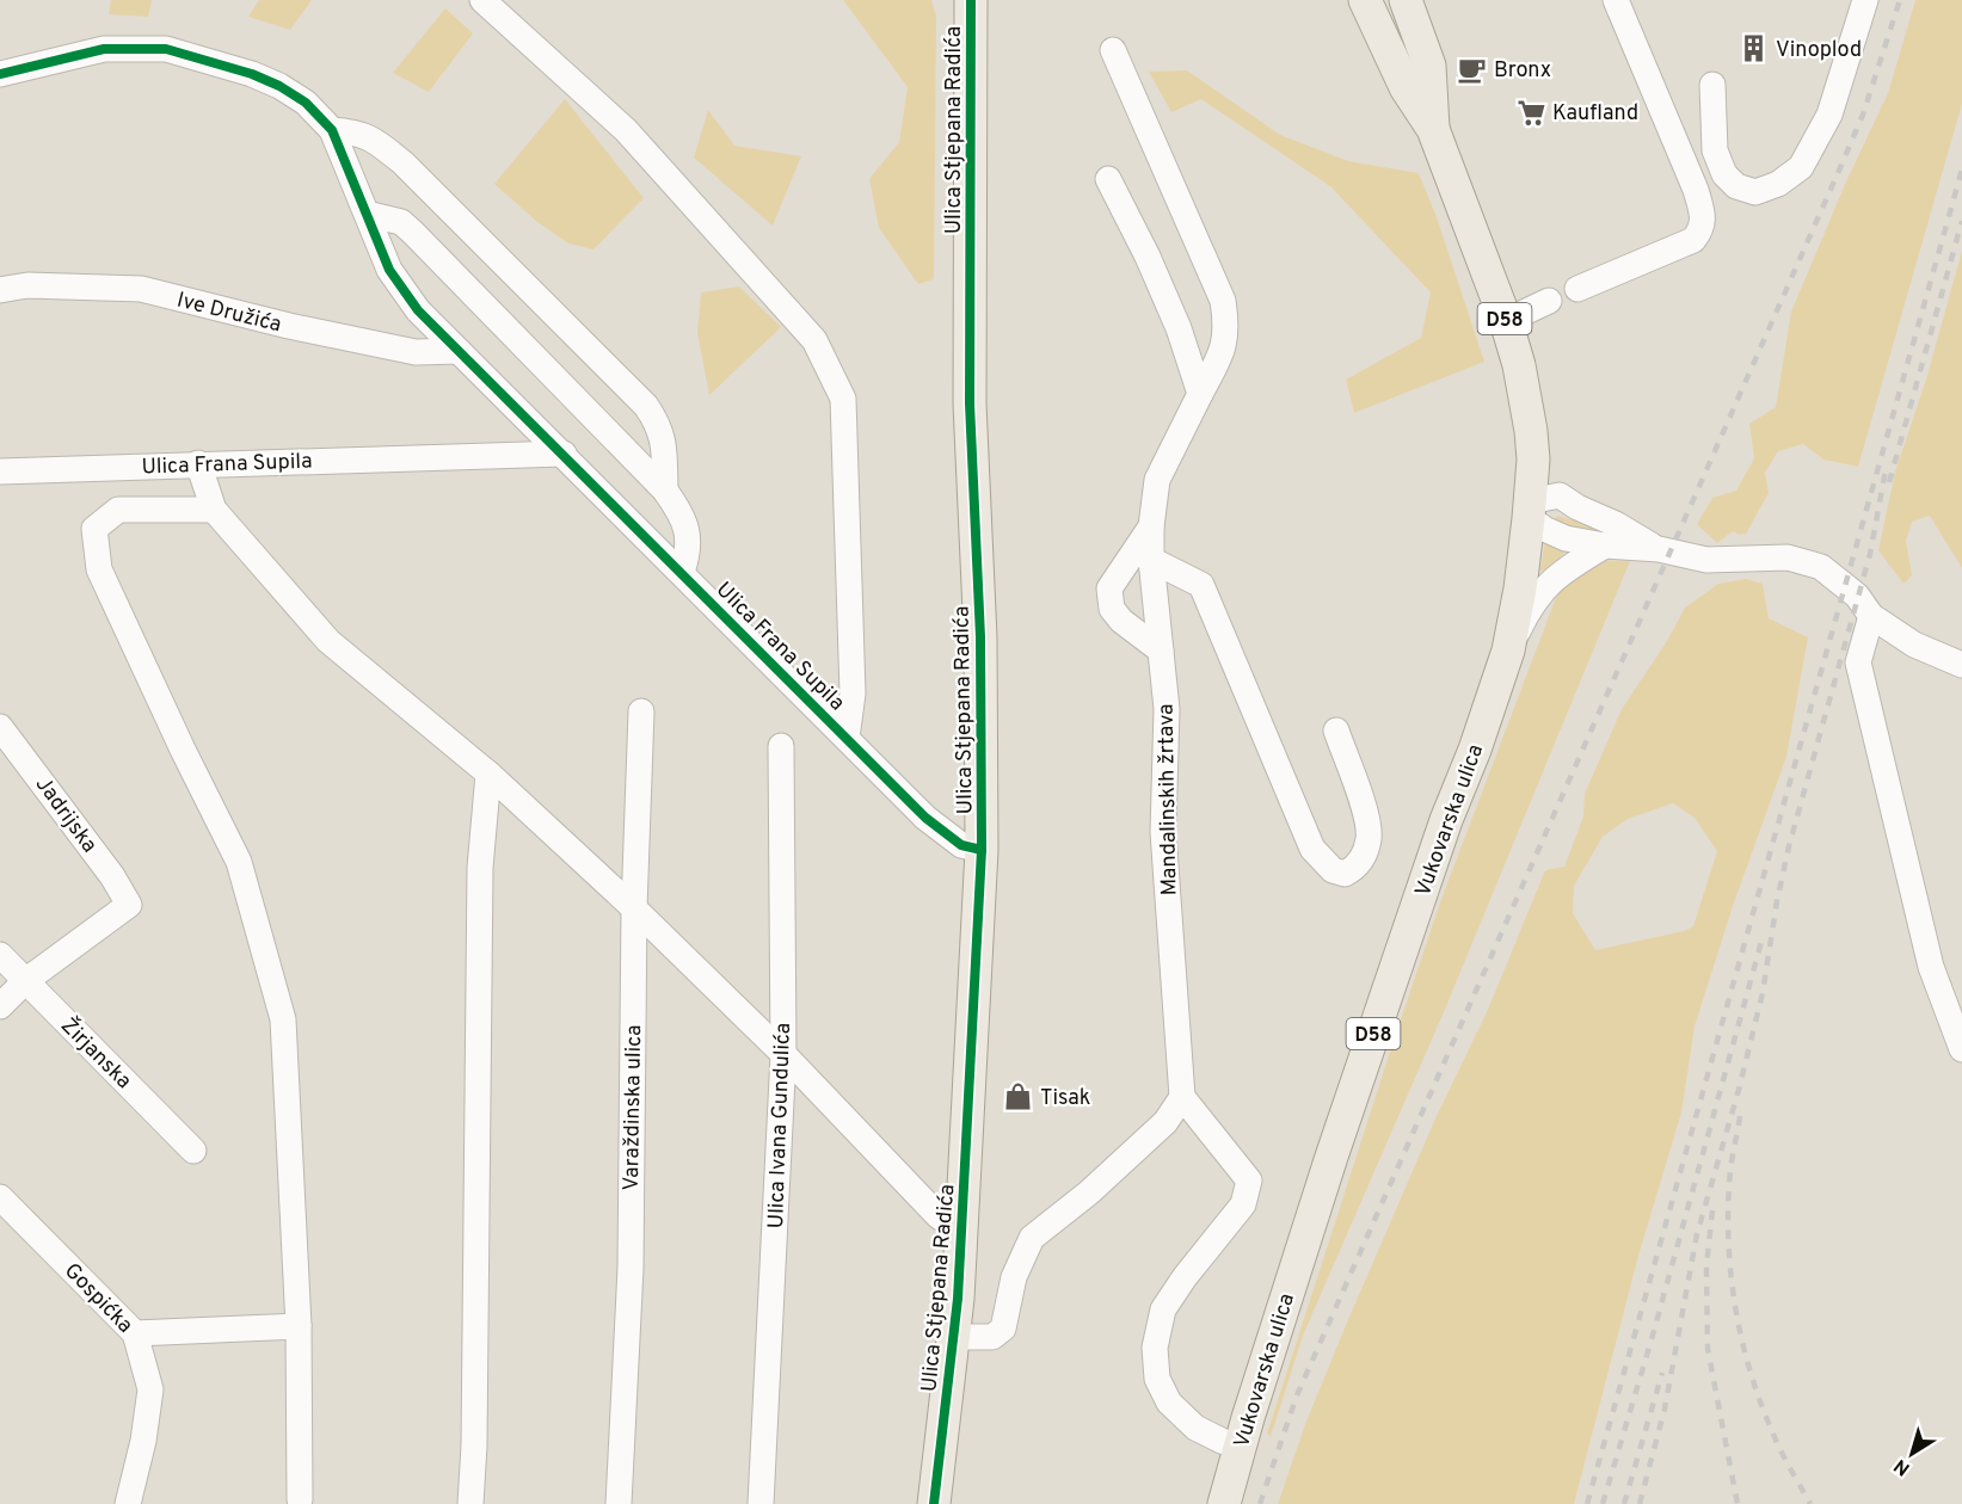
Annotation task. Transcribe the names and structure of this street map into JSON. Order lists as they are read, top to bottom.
{
  "streets": {
    "main road": ["Ulica Stjepana Radića", "D58", "Vukovarska ulica"],
    "street": [
      "Ive Družića",
      "Ulica Frana Supila",
      "Mandalinskih žrtava",
      "Jadrijska",
      "Žirjanska",
      "Varaždinska ulica",
      "Ulica Ivana Gundulića",
      "Gospićka"
    ]
  },
  "crossings": [
    ["Ulica Stjepana Radića", "Ulica Frana Supila"],
    ["Jadrijska", "Žirjanska"]
  ],
  "places": {
    "building": ["Vinoplod"],
    "cafe": ["Bronx"],
    "supermarket": ["Kaufland"],
    "shop": ["Tisak"]
  },
  "north": "bottom left"
}
